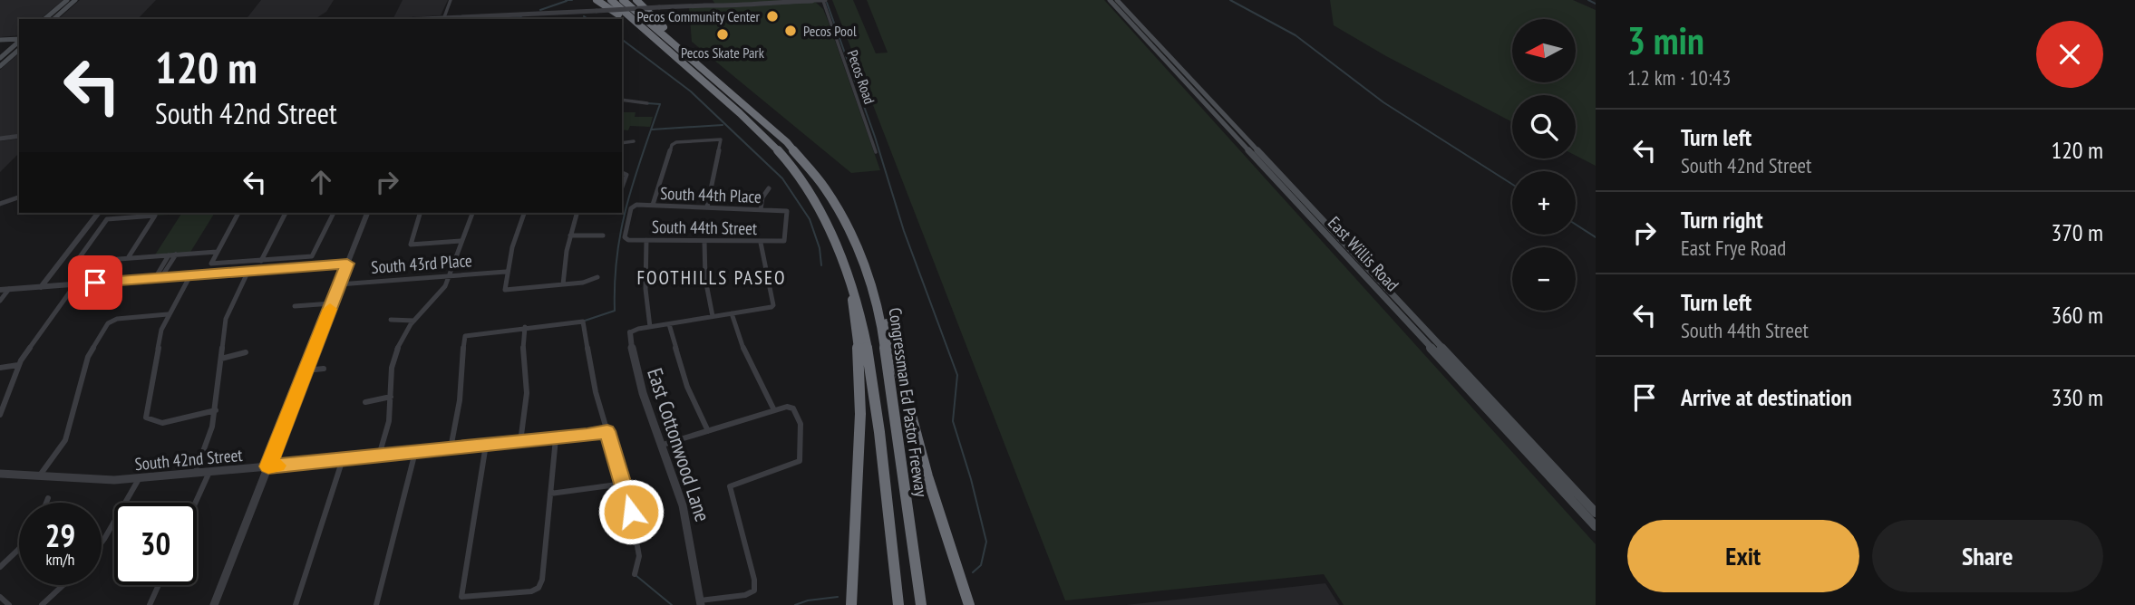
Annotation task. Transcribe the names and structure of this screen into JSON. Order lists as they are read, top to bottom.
{
  "streets": {
    "highway": ["Congressman Ed Pastor Freeway"],
    "main road": ["East Willis Road"],
    "street": [
      "Pecos Road",
      "South 44th Place",
      "South 44th Street",
      "South 43rd Place",
      "East Cottonwood Lane",
      "South 42nd Street"
    ]
  },
  "crossings": [
    ["South 44th Place", "South 44th Street"]
  ],
  "districts": ["FOOTHILLS PASEO"],
  "places": ["Pecos Community Center", "Pecos Pool", "Pecos Skate Park"],
  "north": "left",
  "page": {
    "heading": ["3 min", "1.2 km · 10:43"],
    "map_buttons": ["+", "−"],
    "turn": ["120 m", "South 42nd Street"],
    "list": [
      {
        "name": "Turn left",
        "note": "South 42nd Street",
        "value": "120 m"
      },
      {
        "name": "Turn right",
        "note": "East Frye Road",
        "value": "370 m"
      },
      {
        "name": "Turn left",
        "note": "South 44th Street",
        "value": "360 m"
      },
      {
        "name": "Arrive at destination",
        "value": "330 m"
      }
    ],
    "speed": "29 km/h",
    "limit": "30",
    "buttons": ["Exit", "Share"]
  }
}
